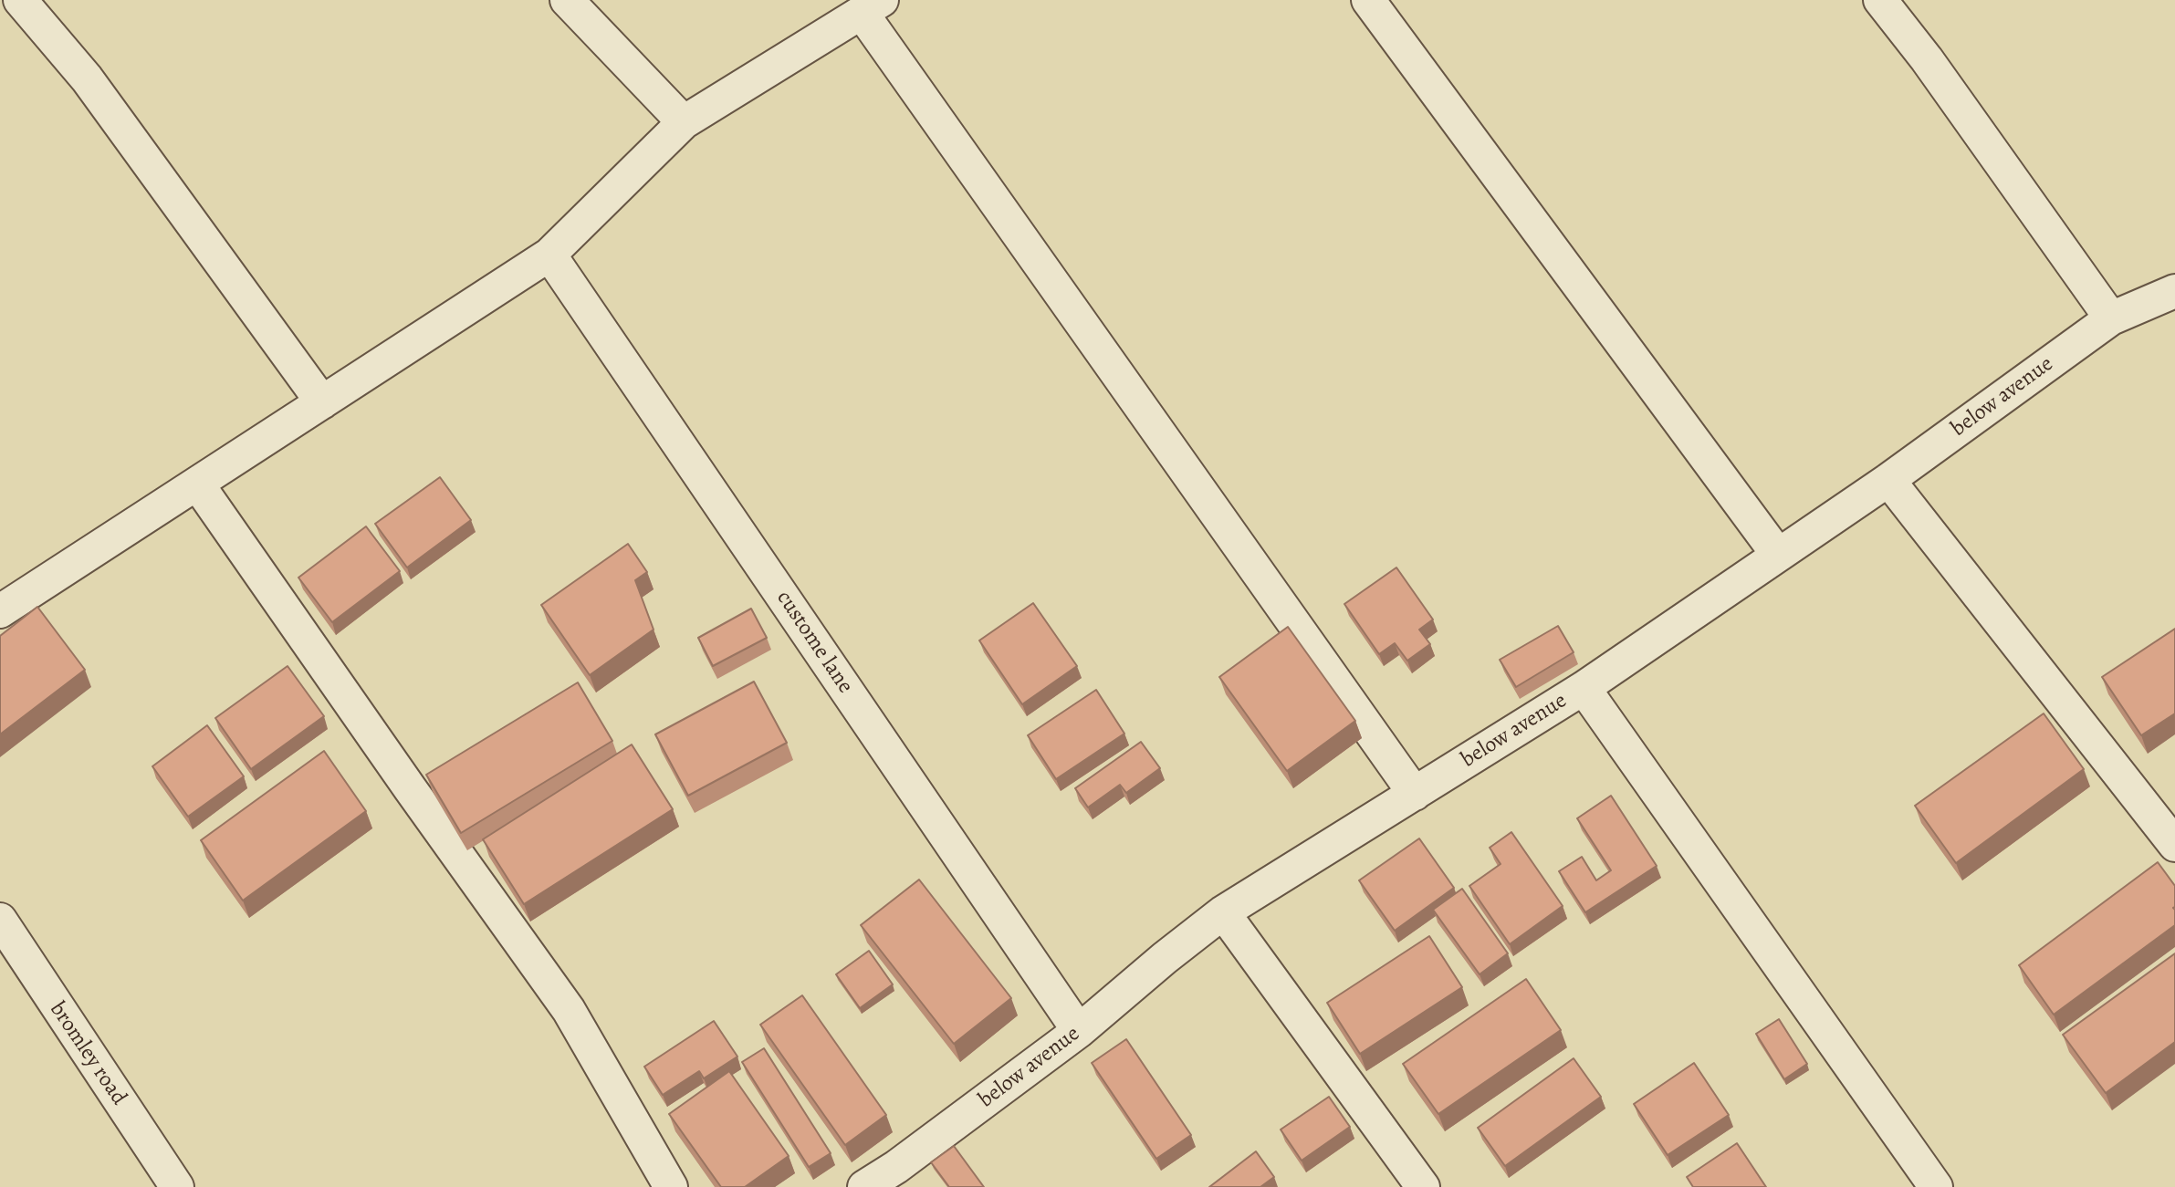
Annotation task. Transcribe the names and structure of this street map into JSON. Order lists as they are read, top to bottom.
{
  "streets": {
    "street": ["below avenue", "custome lane", "bromley road"]
  },
  "crossings": [
    ["below avenue", "custome lane"]
  ]
}
